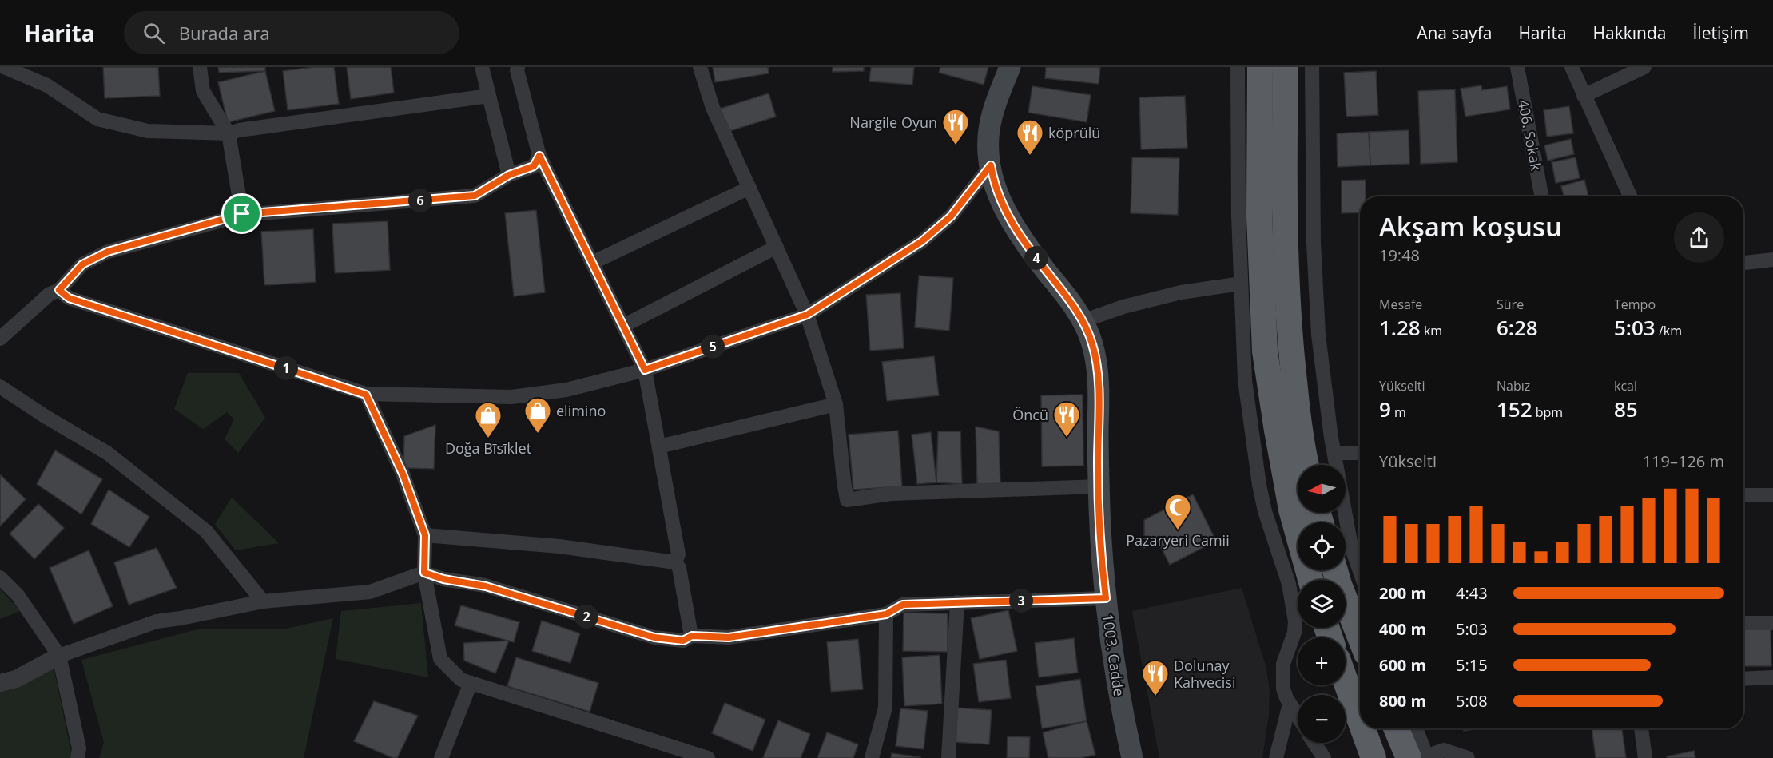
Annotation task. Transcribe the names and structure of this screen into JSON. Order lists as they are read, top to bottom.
{
  "streets": {
    "main road": ["1003. Cadde"],
    "street": ["406. Sokak"]
  },
  "places": {
    "restaurant": [
      "Nargile Oyun",
      "köprülü",
      "Öncü",
      "Dolunay Kahvecisi"
    ],
    "shop": ["elimino", "Doğa Bīsīklet"],
    "mosque": ["Pazaryeri Camii"]
  },
  "north": "left",
  "page": {
    "header": "Harita",
    "search": "Burada ara",
    "nav": [
      "Ana sayfa",
      "Harita",
      "Hakkında",
      "İletişim"
    ],
    "pins": [
      "6",
      "4",
      "5",
      "1",
      "3",
      "2"
    ],
    "heading": ["Akşam koşusu", "19:48"],
    "stats": [
      ["Mesafe", "1.28 km"],
      ["Süre", "6:28"],
      ["Tempo", "5:03 /km"],
      ["Yükselti", "9 m"],
      ["Nabız", "152 bpm"],
      ["kcal", "85"]
    ],
    "chart": ["Yükselti", "119–126 m"],
    "map_buttons": ["+", "−"],
    "list": [
      {
        "name": "200 m",
        "note": "4:43"
      },
      {
        "name": "400 m",
        "note": "5:03"
      },
      {
        "name": "600 m",
        "note": "5:15"
      },
      {
        "name": "800 m",
        "note": "5:08"
      }
    ]
  }
}
